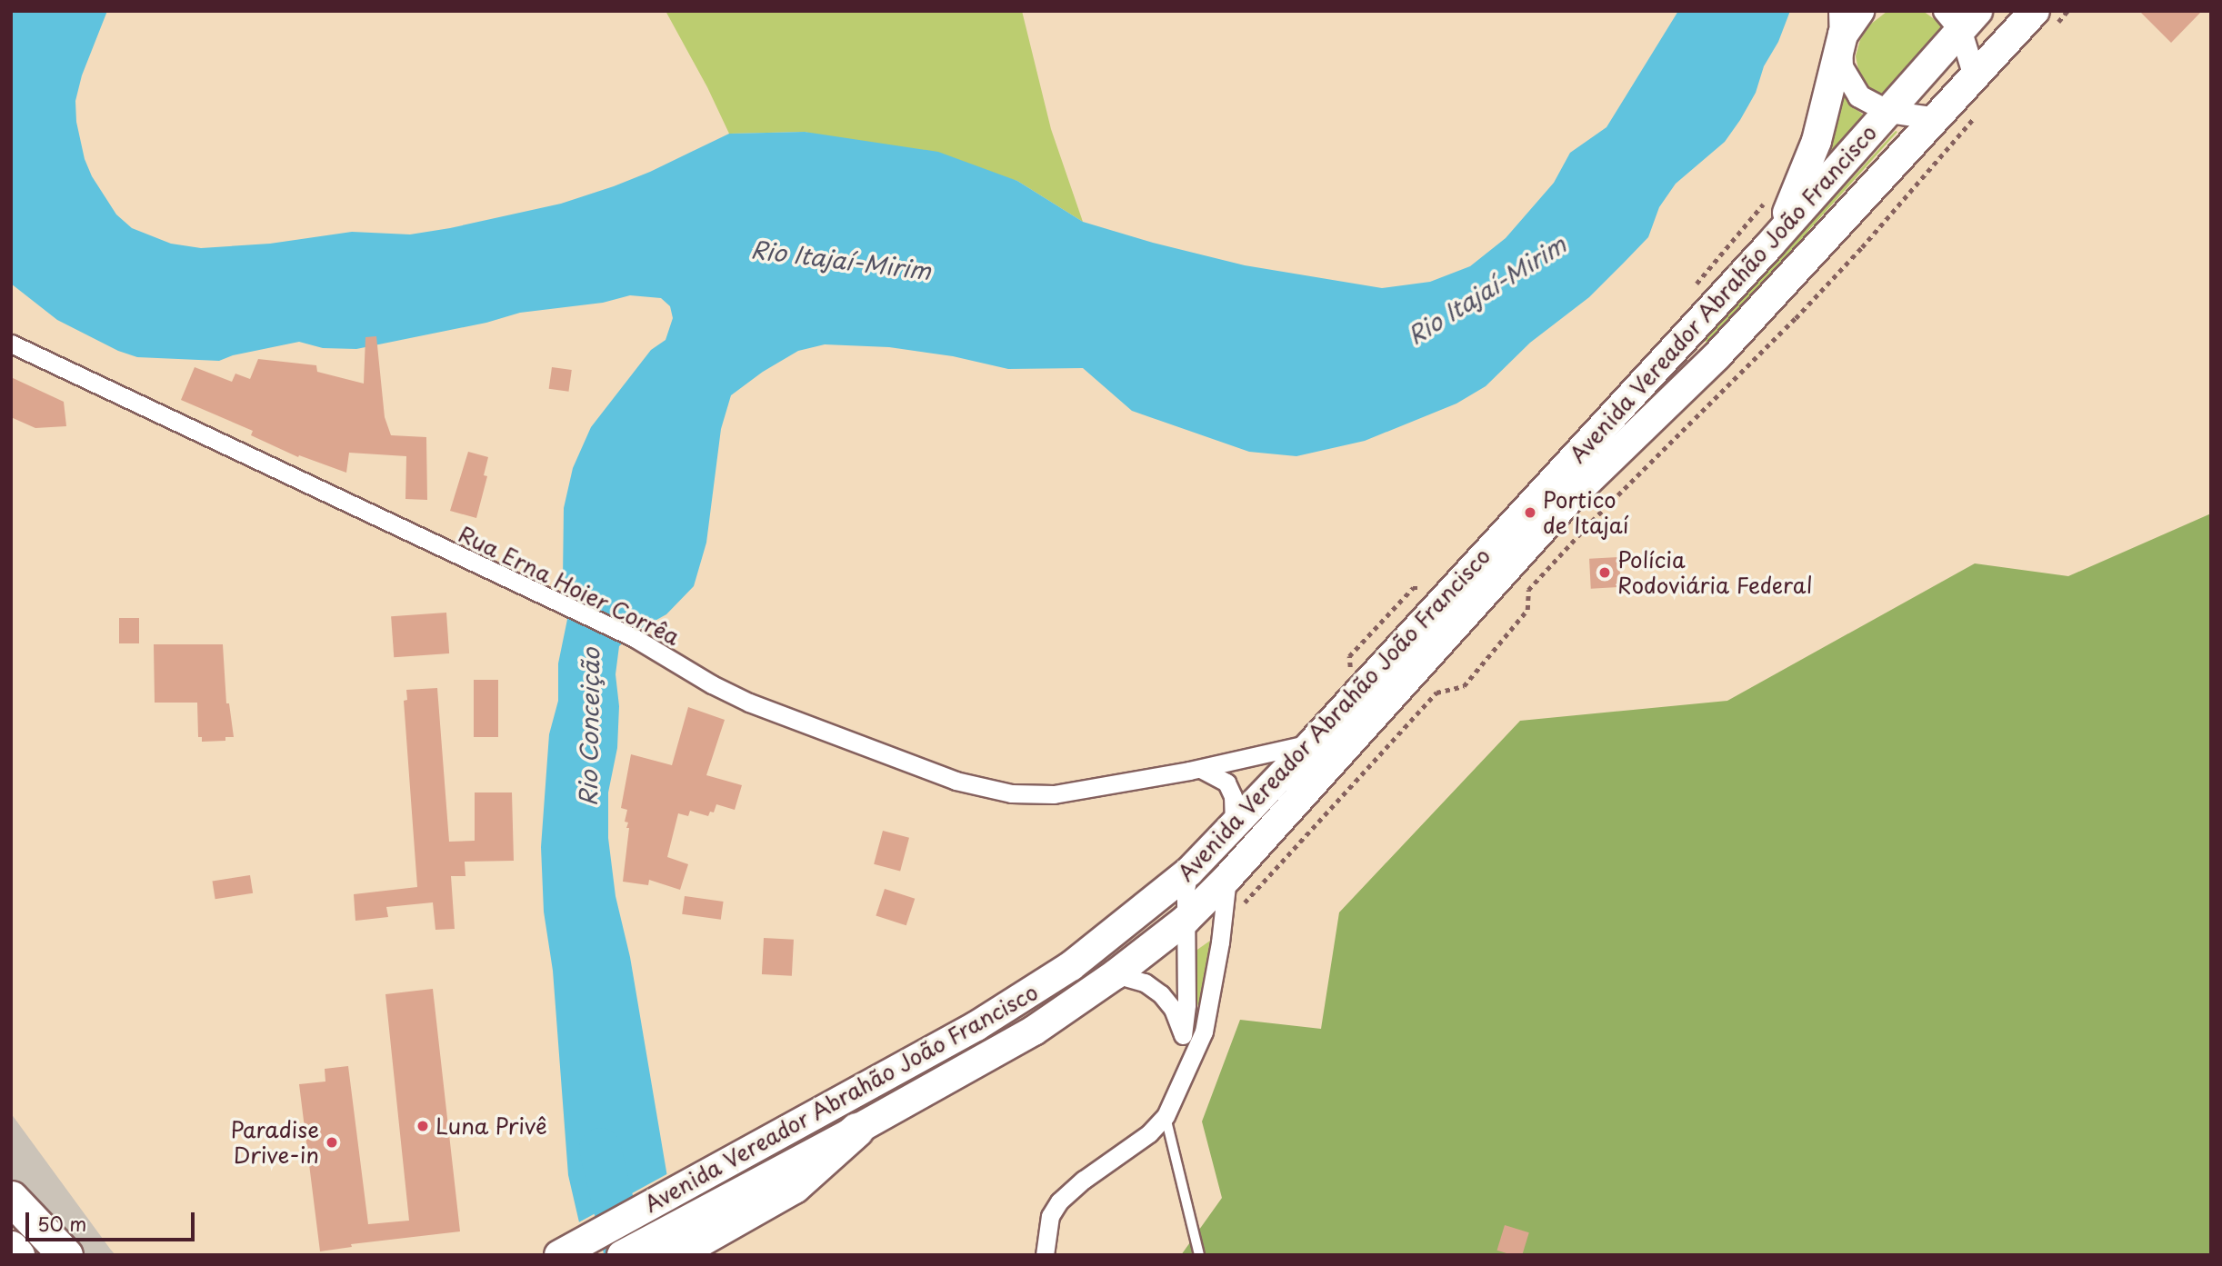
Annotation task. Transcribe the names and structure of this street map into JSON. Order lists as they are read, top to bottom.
{
  "streets": {
    "main road": ["Avenida Vereador Abrahão João Francisco"],
    "street": ["Rua Erna Hoier Corrêa"]
  },
  "crossings": [
    ["Avenida Vereador Abrahão João Francisco", "Rua Erna Hoier Corrêa"]
  ],
  "water": ["Rio Itajaí-Mirim", "Rio Conceição"],
  "places": [
    "Portico de Itajaí",
    "Polícia Rodoviária Federal",
    "Luna Privê",
    "Paradise Drive-in"
  ],
  "scale_bar": "50 m"
}
